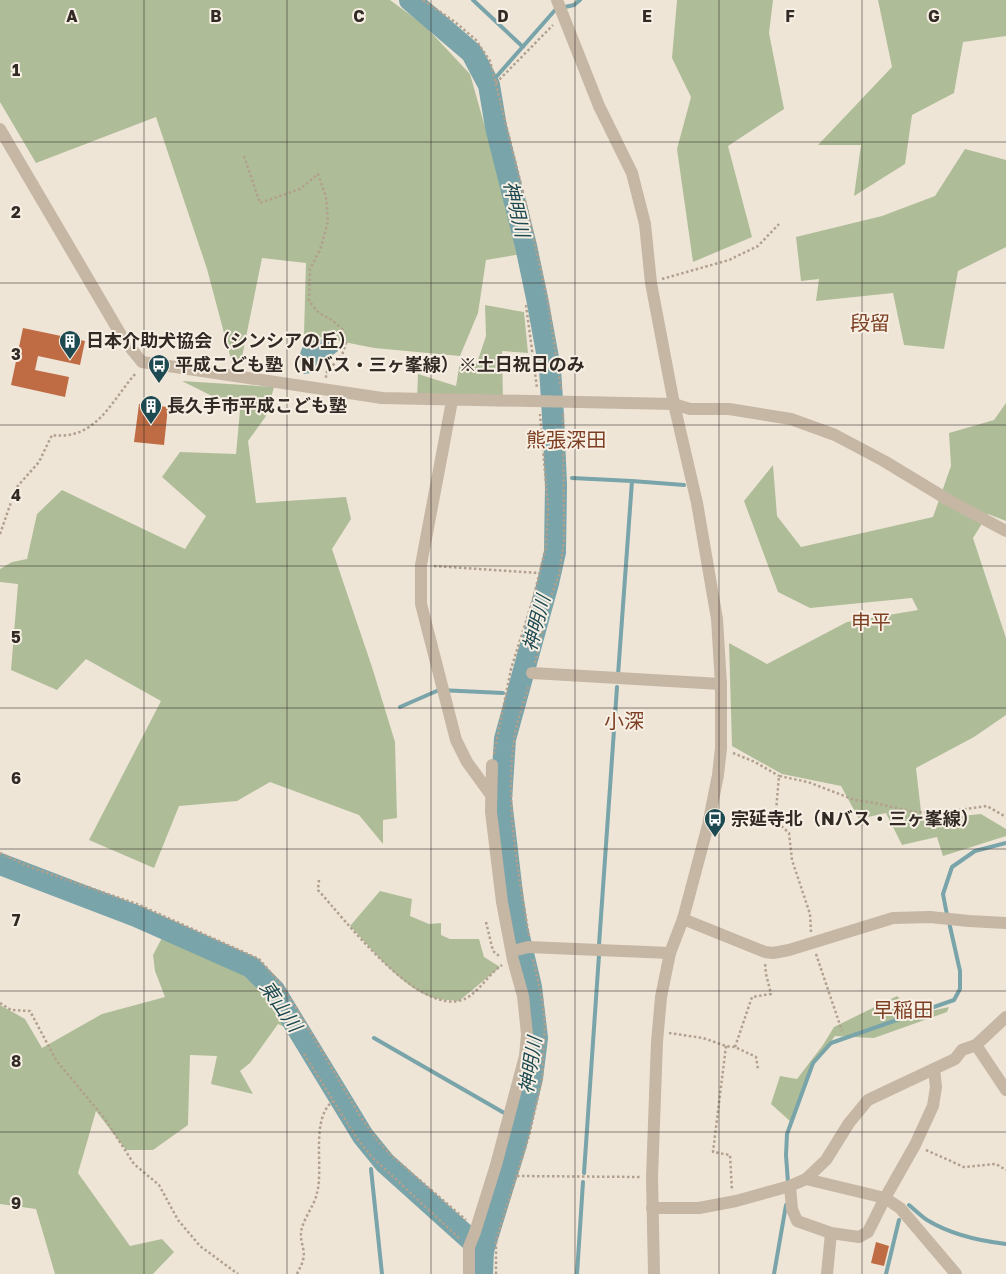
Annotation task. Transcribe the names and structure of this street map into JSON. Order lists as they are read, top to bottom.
{
  "districts": [
    "段留",
    "熊張深田",
    "申平",
    "小深",
    "早稲田"
  ],
  "water": ["神明川", "東山川"],
  "places": {
    "building": ["日本介助犬協会（シンシアの丘）", "長久手市平成こども塾"],
    "bus stop": ["平成こども塾（Nバス・三ヶ峯線）※土日祝日のみ", "宗延寺北（Nバス・三ヶ峯線）"]
  },
  "grid": {
    "columns": [
      "A",
      "B",
      "C",
      "D",
      "E",
      "F",
      "G"
    ],
    "rows": [
      "1",
      "2",
      "3",
      "4",
      "5",
      "6",
      "7",
      "8",
      "9"
    ]
  }
}
